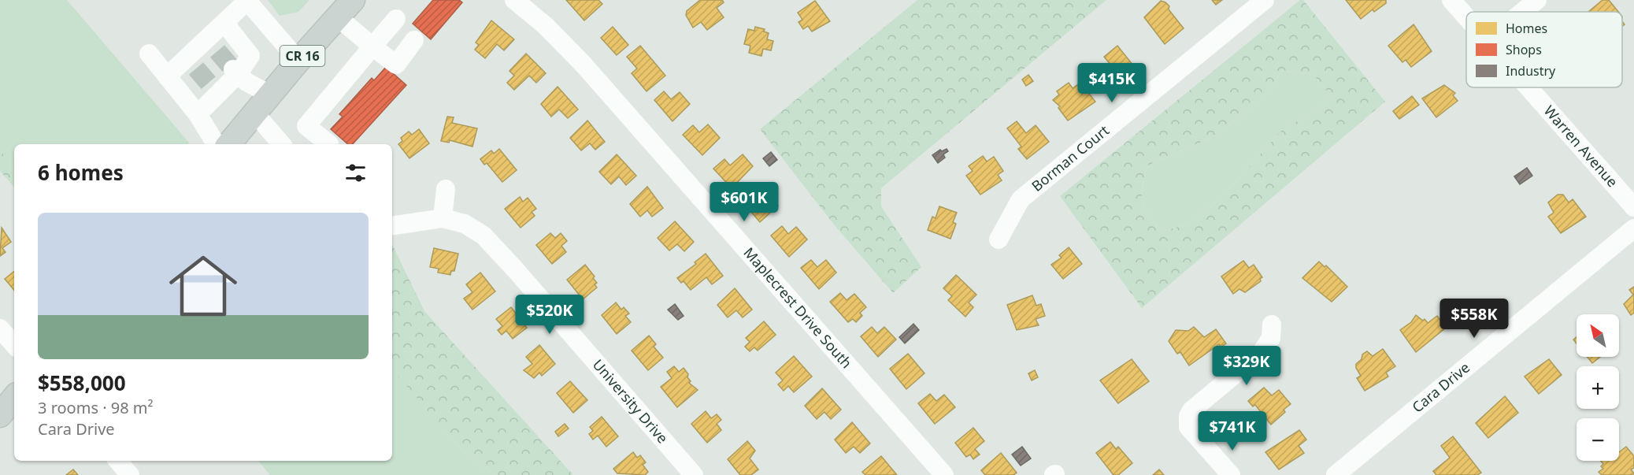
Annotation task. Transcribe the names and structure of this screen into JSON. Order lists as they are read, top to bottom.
{
  "streets": {
    "main road": ["CR 16"],
    "street": [
      "Warren Avenue",
      "Borman Court",
      "Maplecrest Drive South",
      "Cara Drive",
      "University Drive"
    ]
  },
  "legend": ["Homes", "Shops", "Industry"],
  "north": "top left",
  "page": {
    "price": [
      "$415K",
      "$601K",
      "$520K",
      "$558K",
      "$329K",
      "$741K"
    ],
    "heading": "6 homes",
    "list": [
      {
        "name": "$558,000",
        "note": "3 rooms · 98 m² · Cara Drive"
      }
    ],
    "map_buttons": ["+", "−"]
  }
}
